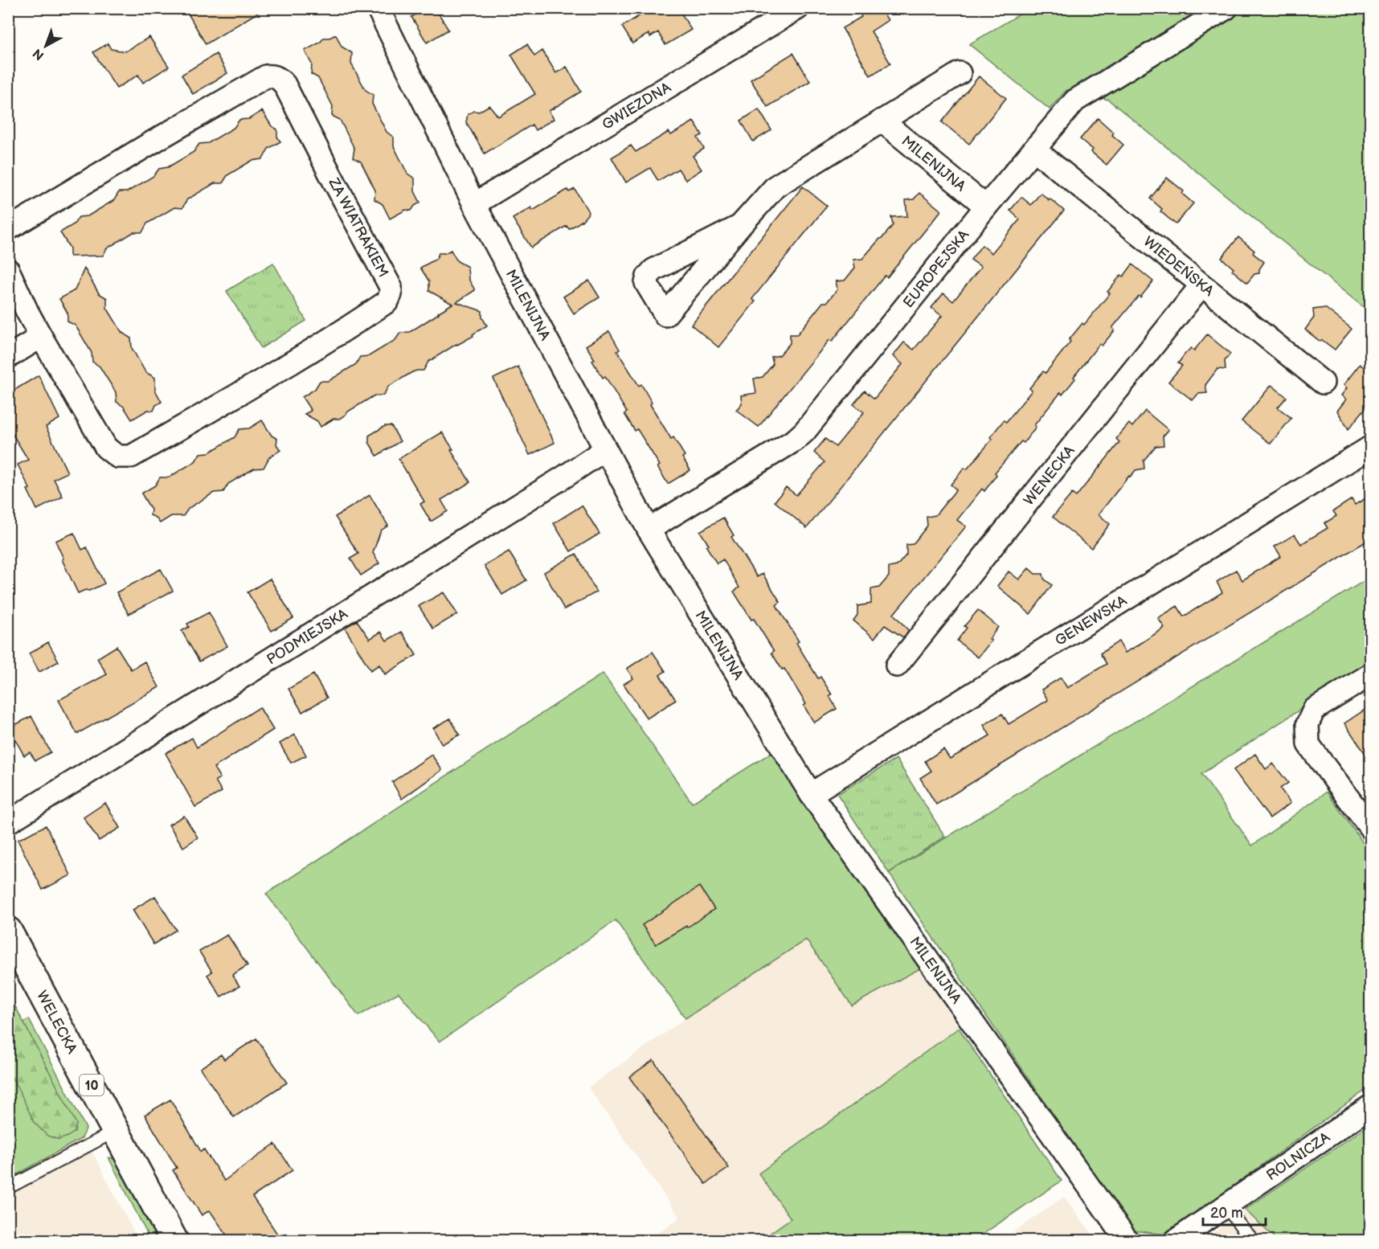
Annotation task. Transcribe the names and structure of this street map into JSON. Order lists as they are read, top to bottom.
{
  "streets": {
    "main road": ["WELECKA", "10"],
    "street": [
      "GWIEZDNA",
      "MILENIJNA",
      "ZA WIATRAKIEM",
      "WIEDEŃSKA",
      "EUROPEJSKA",
      "WENECKA",
      "GENEWSKA",
      "PODMIEJSKA",
      "ROLNICZA"
    ]
  },
  "crossings": [
    ["GWIEZDNA", "MILENIJNA"],
    ["MILENIJNA", "EUROPEJSKA"],
    ["MILENIJNA", "GENEWSKA"],
    ["MILENIJNA", "PODMIEJSKA"],
    ["WIEDEŃSKA", "EUROPEJSKA"],
    ["WIEDEŃSKA", "WENECKA"]
  ],
  "scale_bar": "20 m",
  "north": "bottom left"
}
